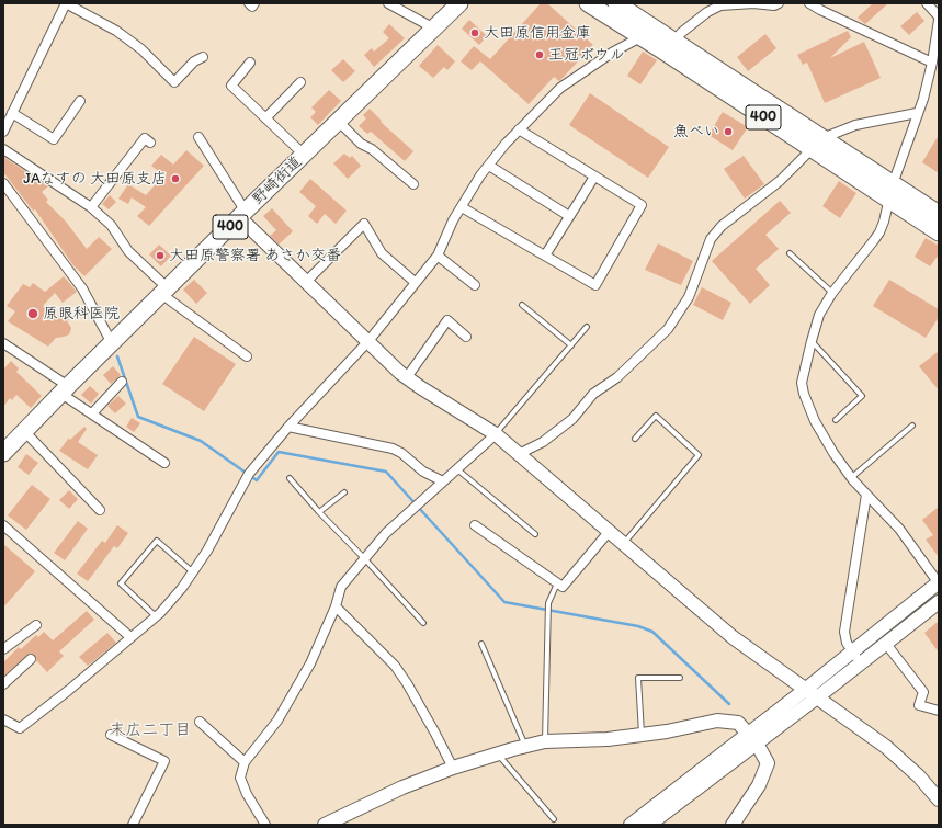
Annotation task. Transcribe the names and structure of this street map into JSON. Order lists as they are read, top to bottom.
{
  "streets": {
    "highway": ["400", "野崎街道"]
  },
  "districts": ["末広二丁目"],
  "places": [
    "大田原信用金庫",
    "王冠ボウル",
    "魚べい",
    "JAなすの 大田原支店",
    "大田原警察署 あさか交番",
    "原眼科医院"
  ]
}
